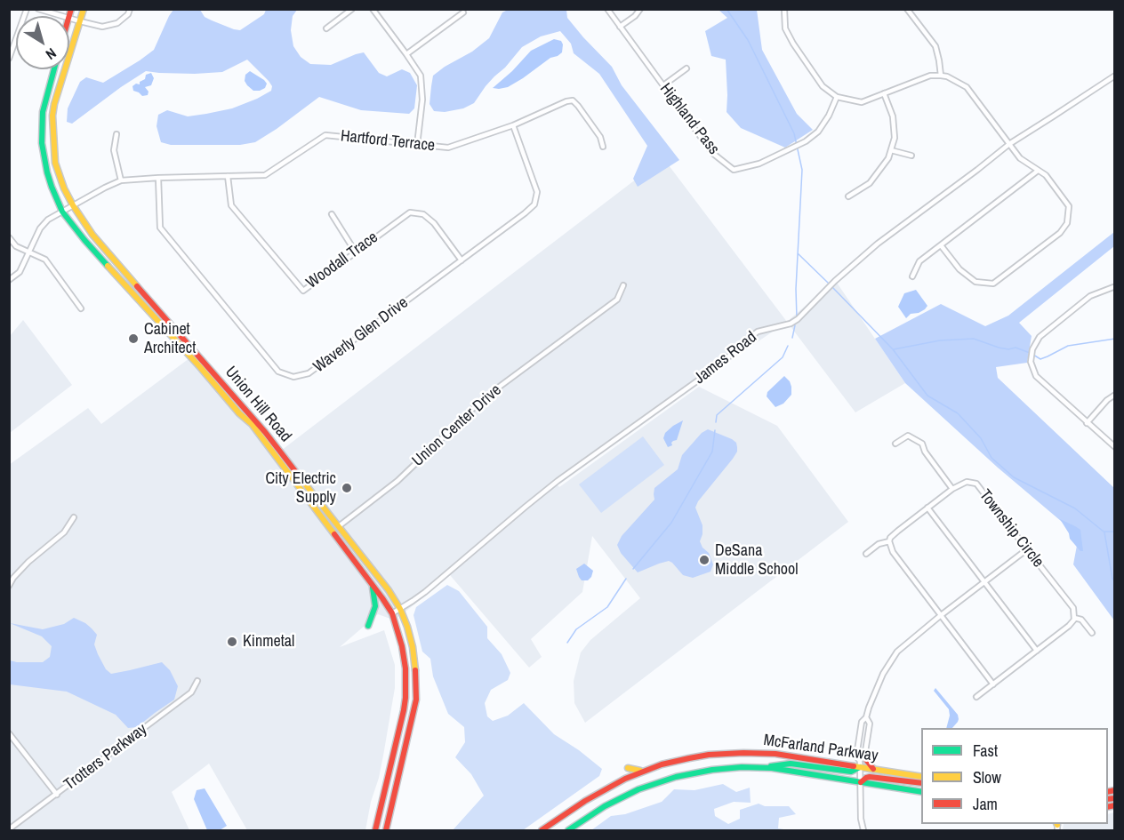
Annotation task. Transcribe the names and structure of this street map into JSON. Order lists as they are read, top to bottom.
{
  "streets": {
    "street": [
      "Highland Pass",
      "Hartford Terrace",
      "Woodall Trace",
      "Waverly Glen Drive",
      "James Road",
      "Union Hill Road",
      "Union Center Drive",
      "Township Circle",
      "McFarland Parkway",
      "Trotters Parkway"
    ]
  },
  "crossings": [
    ["Hartford Terrace", "Woodall Trace"],
    ["Hartford Terrace", "Waverly Glen Drive"],
    ["Hartford Terrace", "Union Hill Road"],
    ["Woodall Trace", "Waverly Glen Drive"],
    ["James Road", "Union Hill Road"],
    ["Union Hill Road", "Union Center Drive"]
  ],
  "places": [
    "Cabinet Architect",
    "City Electric Supply",
    "DeSana Middle School",
    "Kinmetal"
  ],
  "legend": ["Fast", "Slow", "Jam"],
  "north": "bottom right"
}
